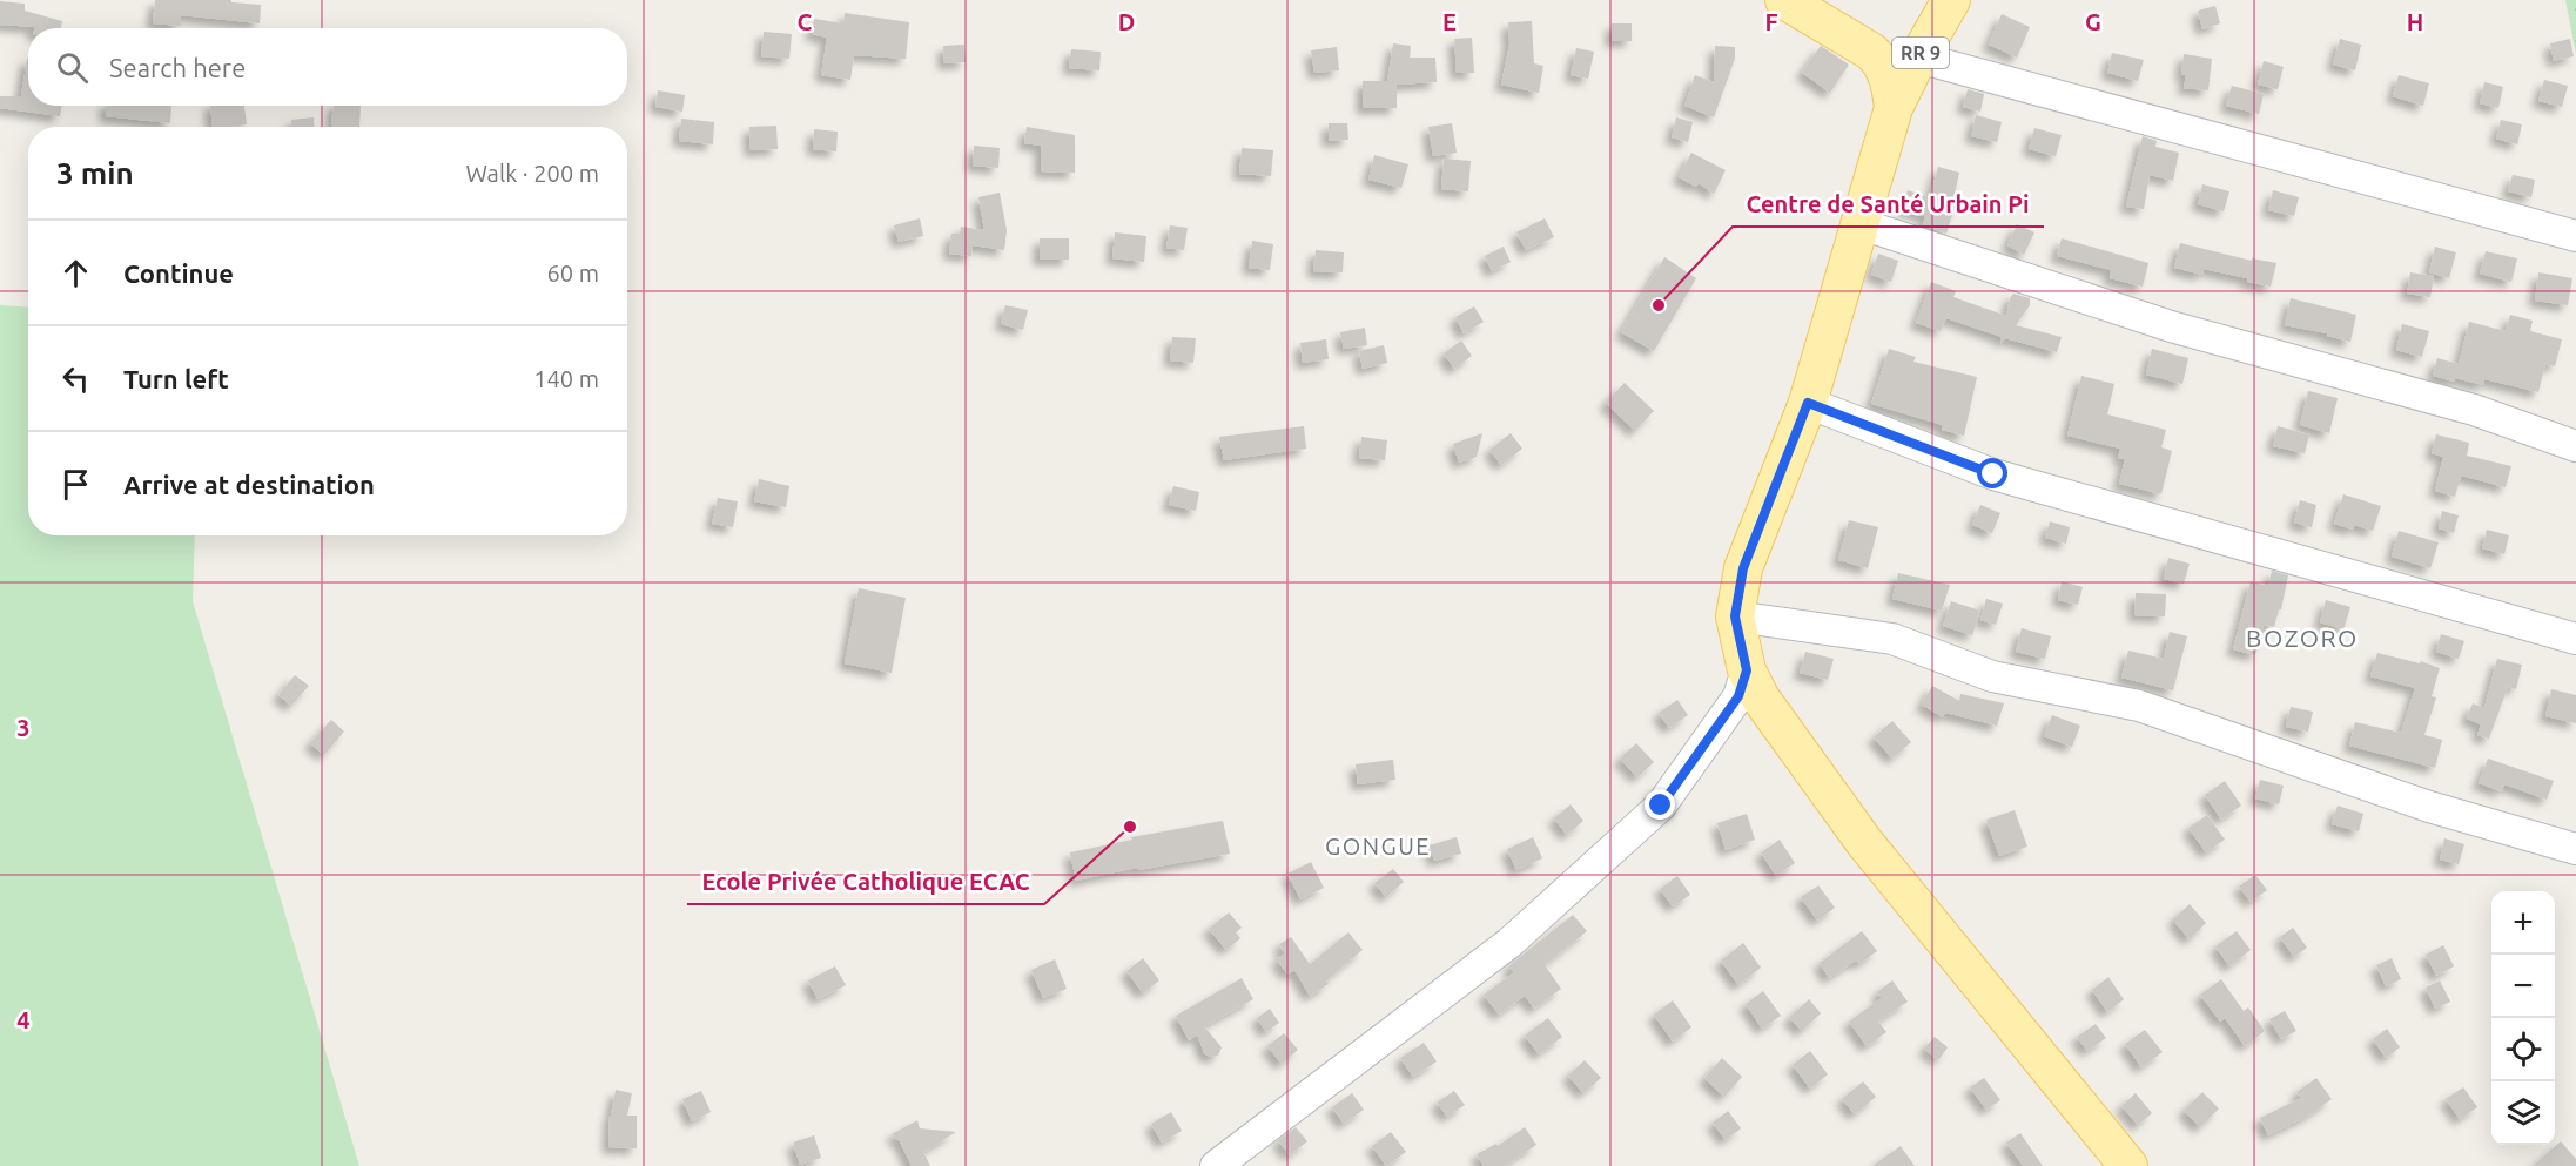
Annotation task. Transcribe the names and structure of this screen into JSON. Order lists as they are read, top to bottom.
{
  "streets": {
    "main road": ["RR 9"]
  },
  "districts": ["BOZORO", "GONGUE"],
  "places": ["Centre de Santé Urbain Pi", "Ecole Privée Catholique ECAC"],
  "page": {
    "search": "Search here",
    "heading": ["3 min", "Walk · 200 m"],
    "list": [
      ["Continue", "60 m"],
      ["Turn left", "140 m"],
      "Arrive at destination"
    ],
    "map_buttons": ["+", "−"]
  },
  "grid": {
    "columns": [
      "C",
      "D",
      "E",
      "F",
      "G",
      "H"
    ],
    "rows": ["3", "4"]
  }
}
